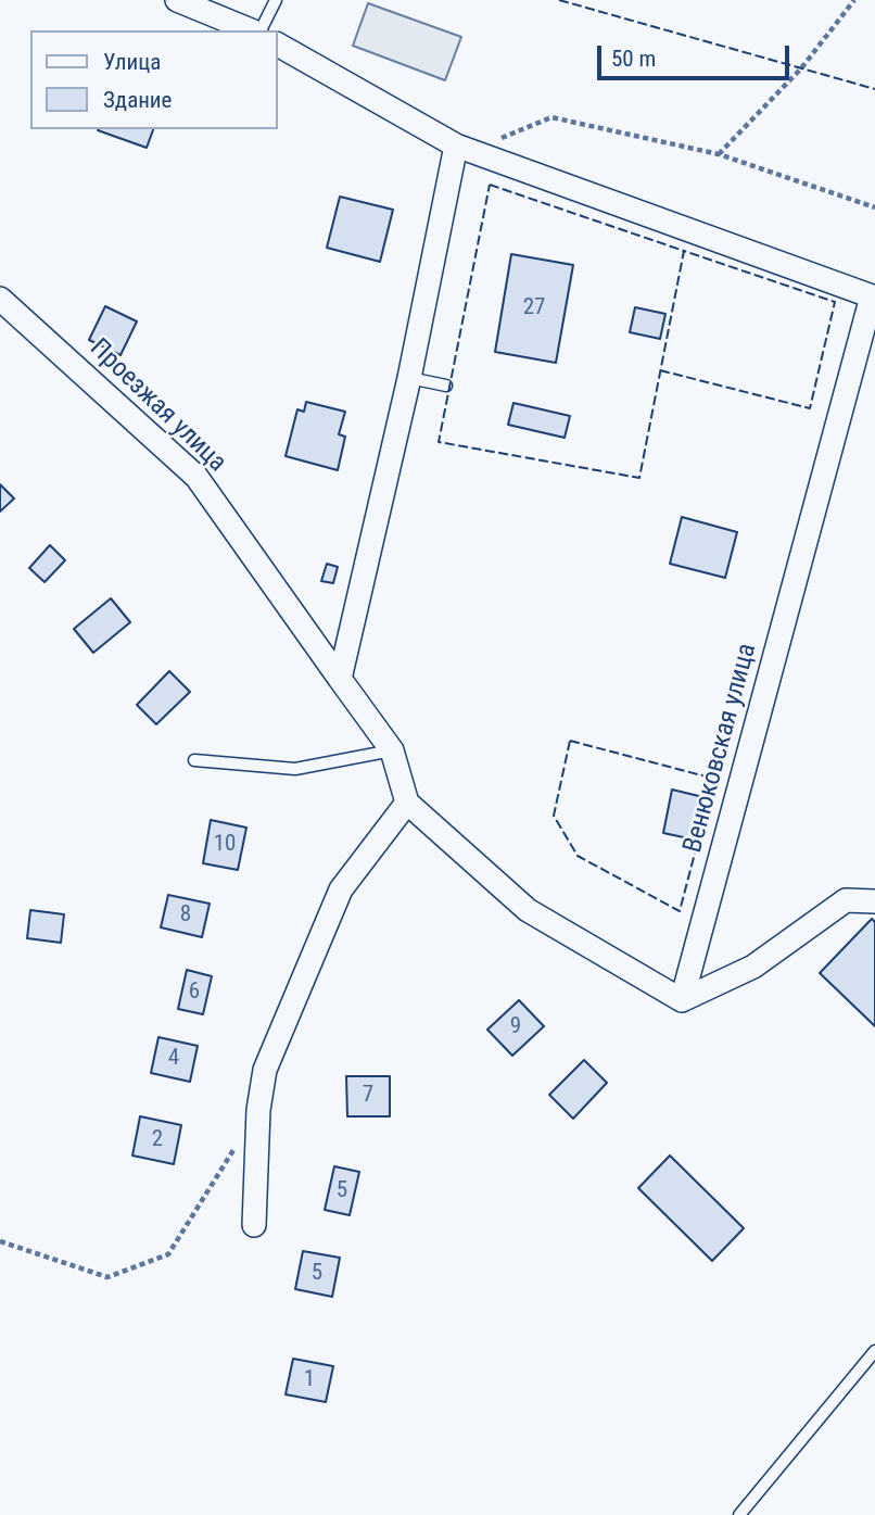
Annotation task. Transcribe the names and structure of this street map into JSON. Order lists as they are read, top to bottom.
{
  "streets": {
    "street": ["Проезжая улица", "Венюковская улица"]
  },
  "house_numbers": [
    "27",
    "10",
    "8",
    "6",
    "9",
    "4",
    "7",
    "2",
    "5",
    "5",
    "1"
  ],
  "legend": ["Улица", "Здание"],
  "scale_bar": "50 m"
}
